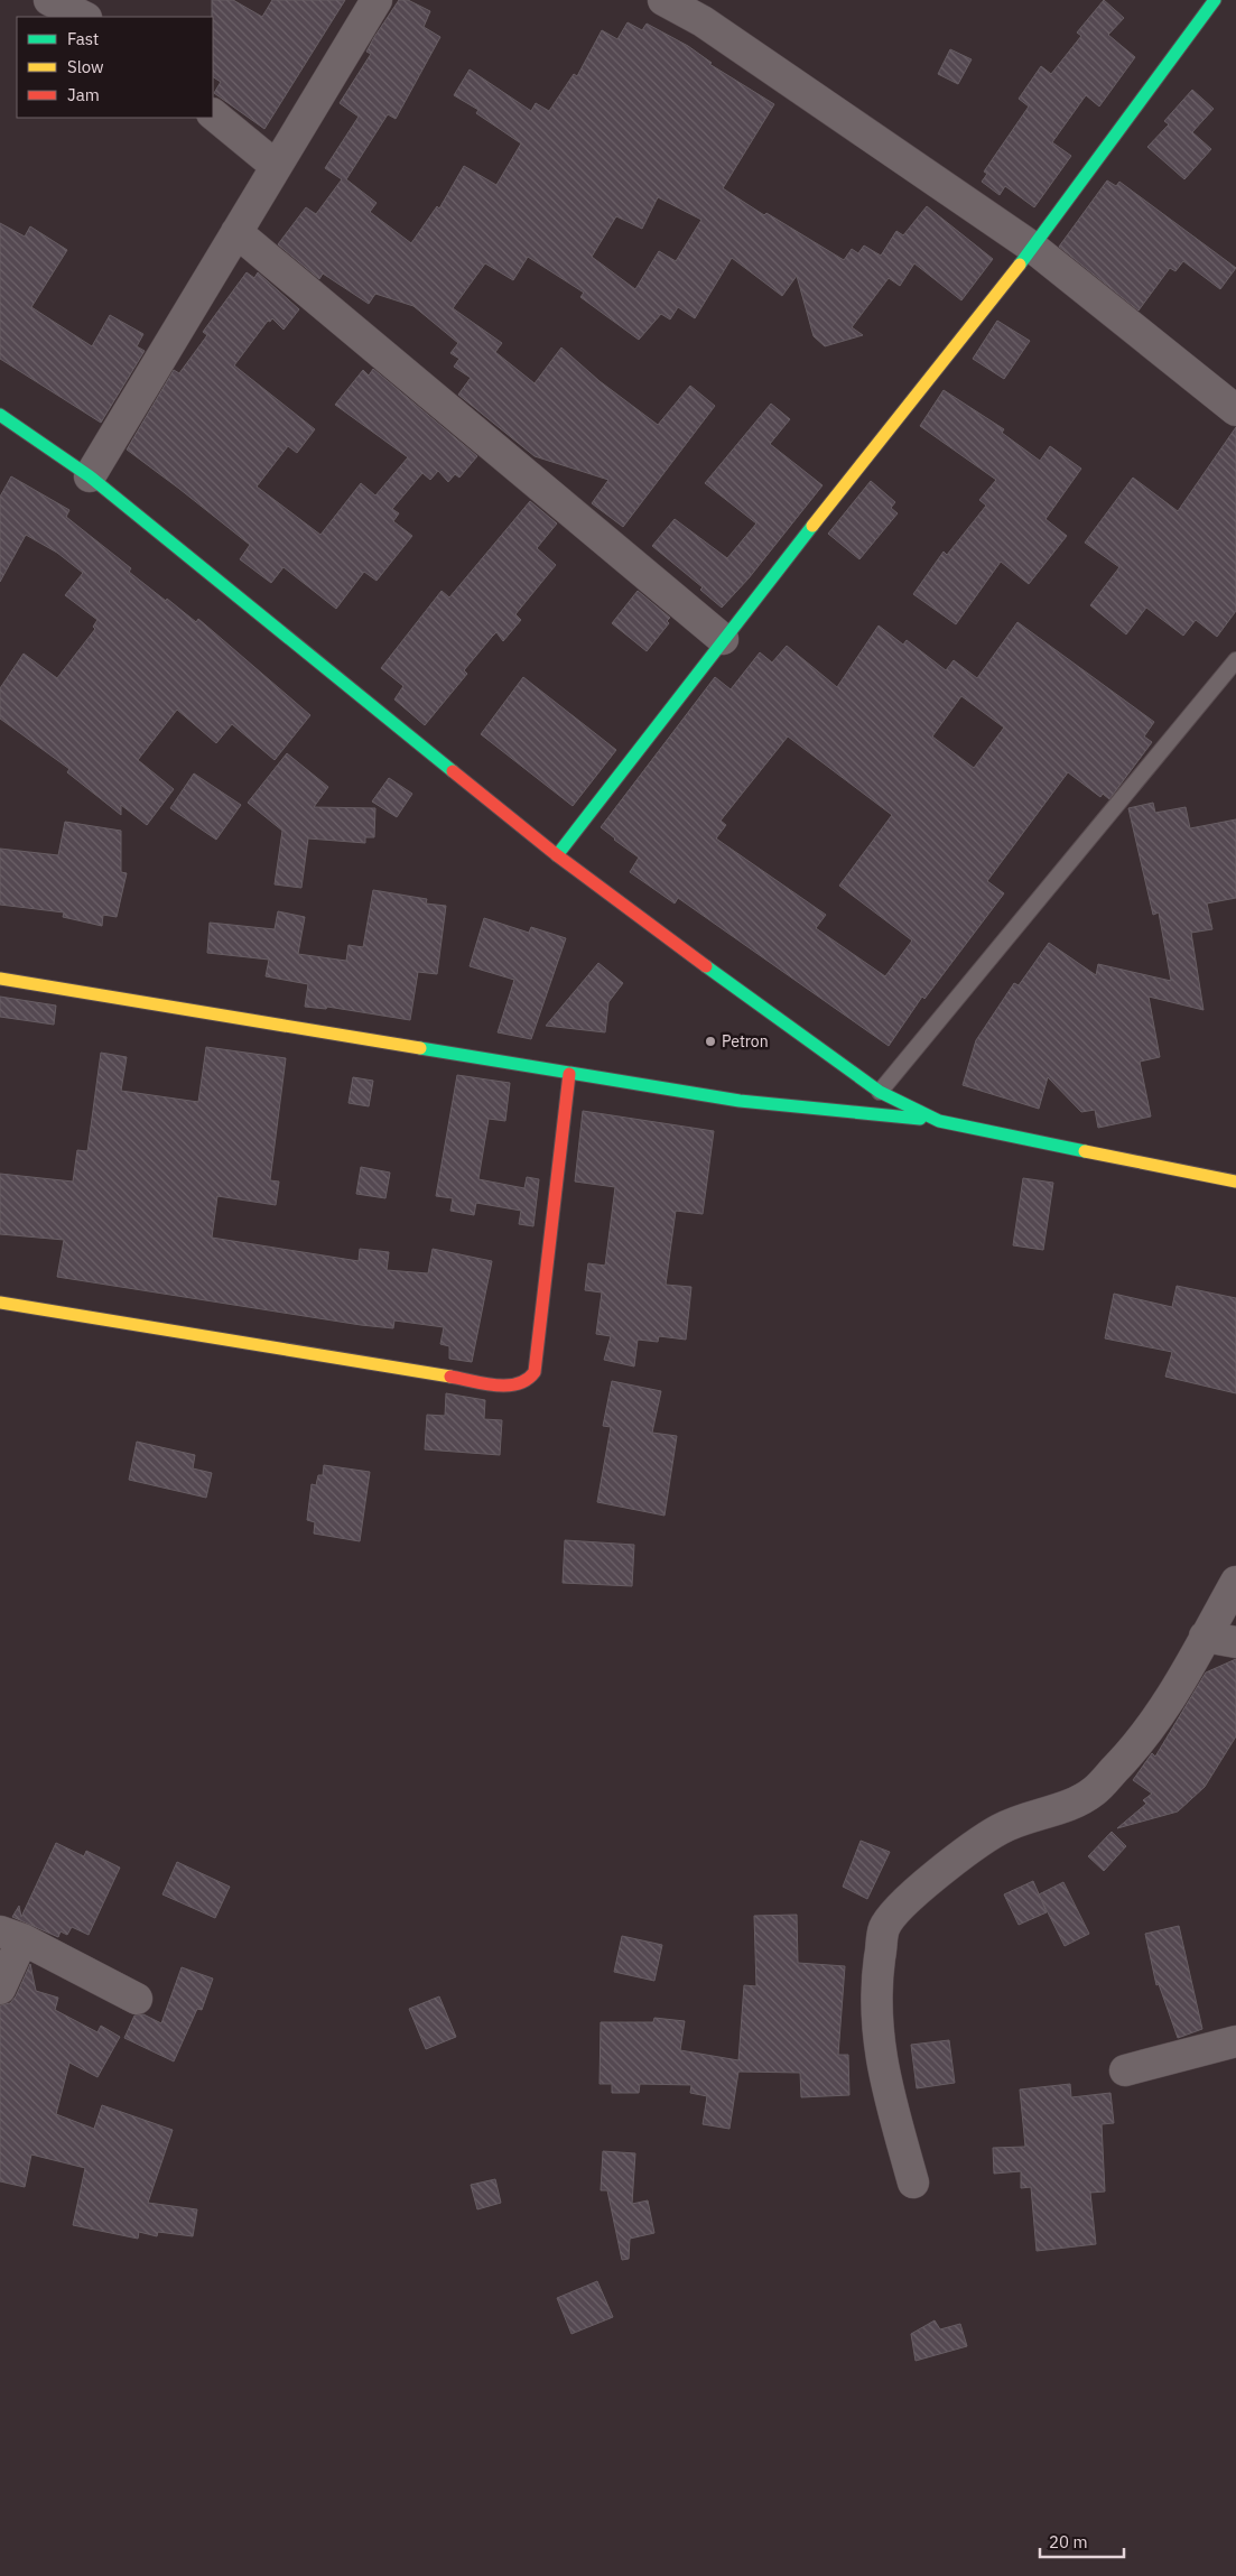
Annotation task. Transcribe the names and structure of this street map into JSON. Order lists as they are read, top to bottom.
{
  "places": ["Petron"],
  "legend": ["Fast", "Slow", "Jam"],
  "scale_bar": "20 m"
}
